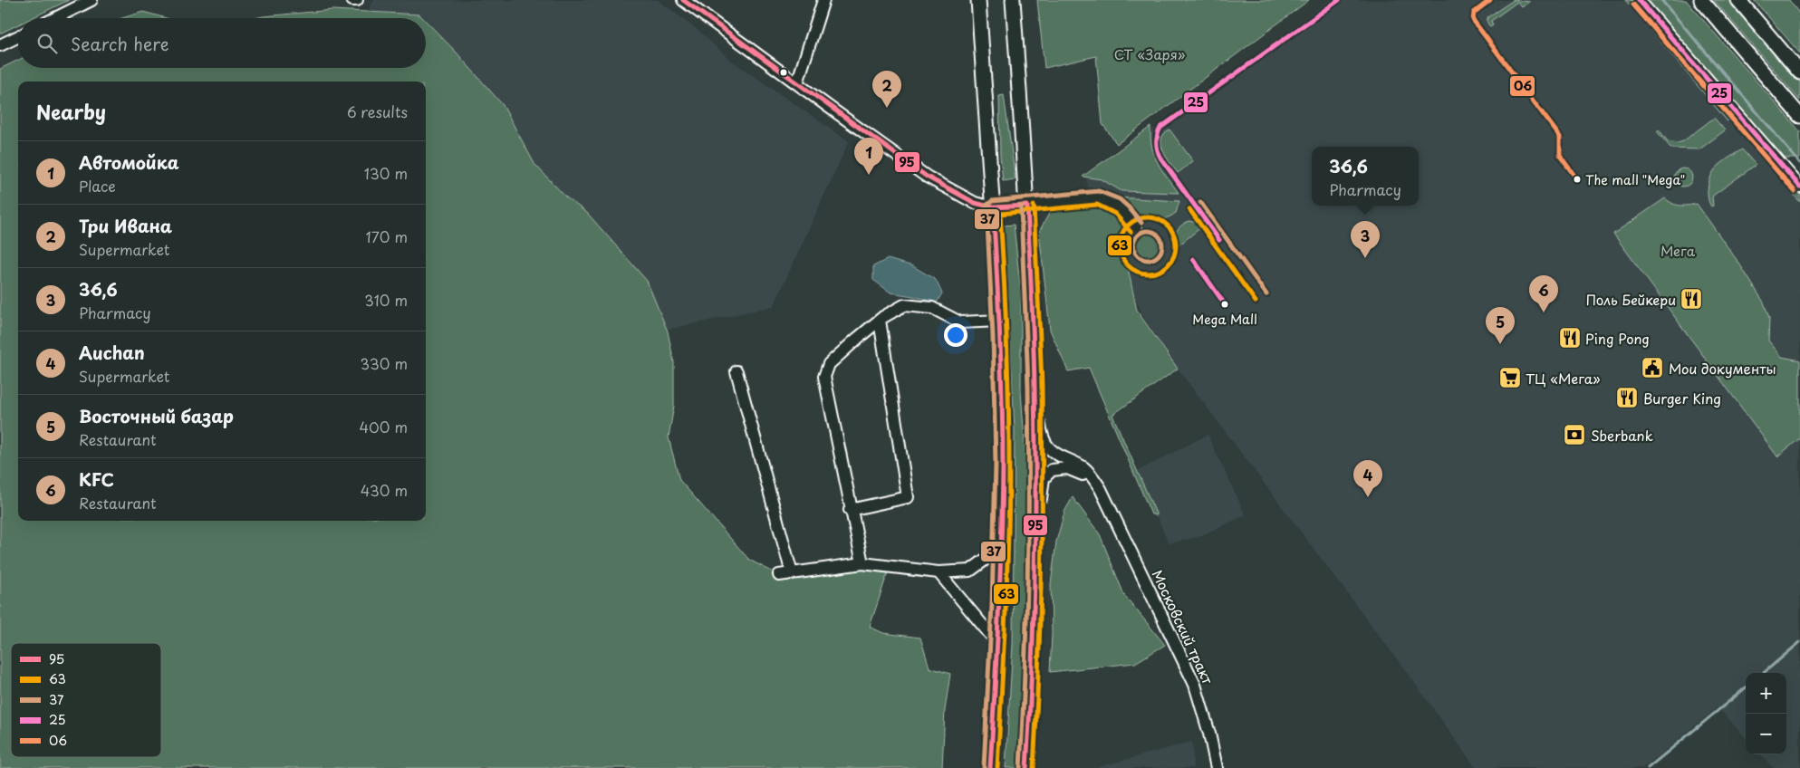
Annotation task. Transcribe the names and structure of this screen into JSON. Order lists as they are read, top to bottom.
{
  "streets": {
    "street": ["Московский тракт"]
  },
  "parks": ["СТ «Заря»", "Мега"],
  "places": {
    "other": ["The mall \"Mega\"", "Mega Mall"],
    "restaurant": ["Поль Бейкери", "Ping Pong", "Burger King"],
    "public building": ["Мои документы"],
    "supermarket": ["ТЦ «Мега»"],
    "bank": ["Sberbank"]
  },
  "lines": [
    "transit line 95",
    "transit line 25",
    "transit line 06",
    "transit line 37",
    "transit line 63"
  ],
  "legend": [
    "95",
    "63",
    "37",
    "25",
    "06"
  ],
  "page": {
    "search": "Search here",
    "pins": [
      "2",
      "1",
      "3",
      "6",
      "5",
      "4"
    ],
    "heading": ["Nearby", "6 results"],
    "list": [
      {
        "mark": "1",
        "name": "Автомойка",
        "note": "Place",
        "value": "130 m"
      },
      {
        "mark": "2",
        "name": "Три Ивана",
        "note": "Supermarket",
        "value": "170 m"
      },
      {
        "mark": "3",
        "name": "36,6",
        "note": "Pharmacy",
        "value": "310 m"
      },
      {
        "mark": "4",
        "name": "Auchan",
        "note": "Supermarket",
        "value": "330 m"
      },
      {
        "mark": "5",
        "name": "Восточный базар",
        "note": "Restaurant",
        "value": "400 m"
      },
      {
        "mark": "6",
        "name": "KFC",
        "note": "Restaurant",
        "value": "430 m"
      }
    ],
    "popup": ["36,6", "Pharmacy"],
    "map_buttons": ["+", "−"]
  }
}
